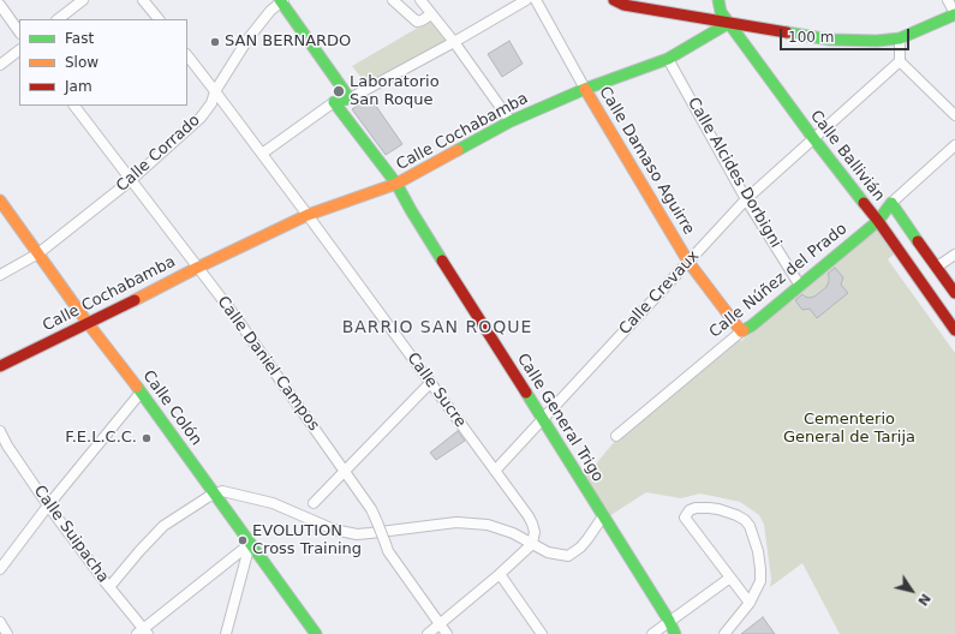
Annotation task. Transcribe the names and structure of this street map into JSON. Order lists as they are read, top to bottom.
{
  "streets": {
    "street": [
      "Calle Cochabamba",
      "Calle Corrado",
      "Calle Ballivián",
      "Calle Damaso Aguirre",
      "Calle Alcides Dorbigni",
      "Calle Núñez del Prado",
      "Calle Crevaux",
      "Calle Daniel Campos",
      "Calle Sucre",
      "Calle Colón",
      "Calle General Trigo",
      "Calle Suipacha"
    ]
  },
  "crossings": [
    ["Calle Cochabamba", "Calle Ballivián"],
    ["Calle Cochabamba", "Calle Damaso Aguirre"],
    ["Calle Cochabamba", "Calle Alcides Dorbigni"],
    ["Calle Cochabamba", "Calle Daniel Campos"],
    ["Calle Cochabamba", "Calle Sucre"],
    ["Calle Cochabamba", "Calle Colón"],
    ["Calle Cochabamba", "Calle General Trigo"],
    ["Calle Corrado", "Calle Daniel Campos"],
    ["Calle Corrado", "Calle Sucre"],
    ["Calle Corrado", "Calle Colón"],
    ["Calle Ballivián", "Calle Núñez del Prado"],
    ["Calle Ballivián", "Calle Crevaux"],
    ["Calle Damaso Aguirre", "Calle Núñez del Prado"],
    ["Calle Damaso Aguirre", "Calle Crevaux"],
    ["Calle Alcides Dorbigni", "Calle Núñez del Prado"],
    ["Calle Alcides Dorbigni", "Calle Crevaux"],
    ["Calle Crevaux", "Calle Sucre"],
    ["Calle Crevaux", "Calle General Trigo"]
  ],
  "districts": ["BARRIO SAN ROQUE"],
  "parks": ["Cementerio General de Tarija"],
  "places": [
    "SAN BERNARDO",
    "Laboratorio San Roque",
    "F.E.L.C.C.",
    "EVOLUTION Cross Training"
  ],
  "legend": ["Fast", "Slow", "Jam"],
  "scale_bar": "100 m",
  "north": "bottom right"
}
